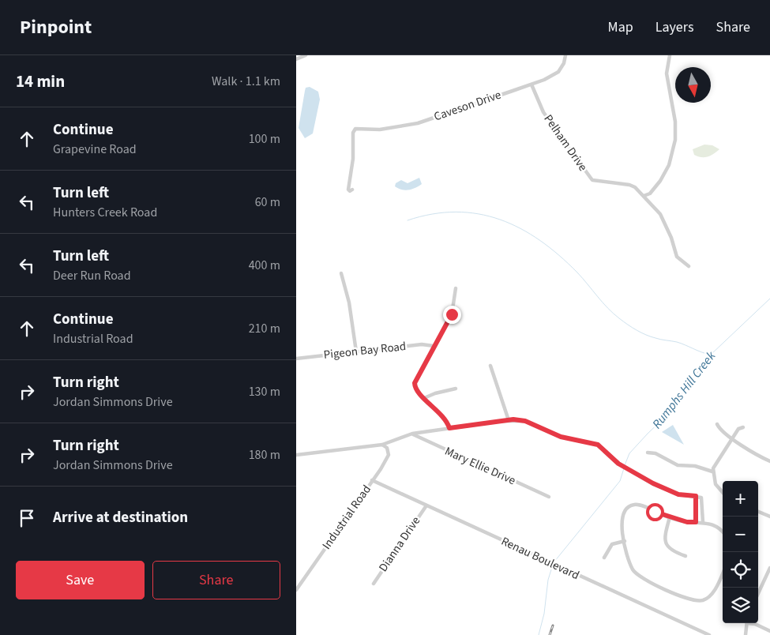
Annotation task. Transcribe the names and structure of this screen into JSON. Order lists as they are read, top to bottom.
{
  "streets": {
    "street": [
      "Caveson Drive",
      "Pelham Drive",
      "Pigeon Bay Road",
      "Mary Ellie Drive",
      "Industrial Road",
      "Dianna Drive",
      "Renau Boulevard"
    ]
  },
  "crossings": [
    ["Caveson Drive", "Pelham Drive"],
    ["Industrial Road", "Renau Boulevard"],
    ["Dianna Drive", "Renau Boulevard"]
  ],
  "water": ["Rumphs Hill Creek"],
  "north": "bottom",
  "page": {
    "header": "Pinpoint",
    "nav": ["Map", "Layers", "Share"],
    "heading": ["14 min", "Walk · 1.1 km"],
    "list": [
      ["Continue", "Grapevine Road", "100 m"],
      ["Turn left", "Hunters Creek Road", "60 m"],
      ["Turn left", "Deer Run Road", "400 m"],
      ["Continue", "Industrial Road", "210 m"],
      ["Turn right", "Jordan Simmons Drive", "130 m"],
      ["Turn right", "Jordan Simmons Drive", "180 m"],
      "Arrive at destination"
    ],
    "map_buttons": ["+", "−"],
    "buttons": ["Save", "Share"]
  }
}
